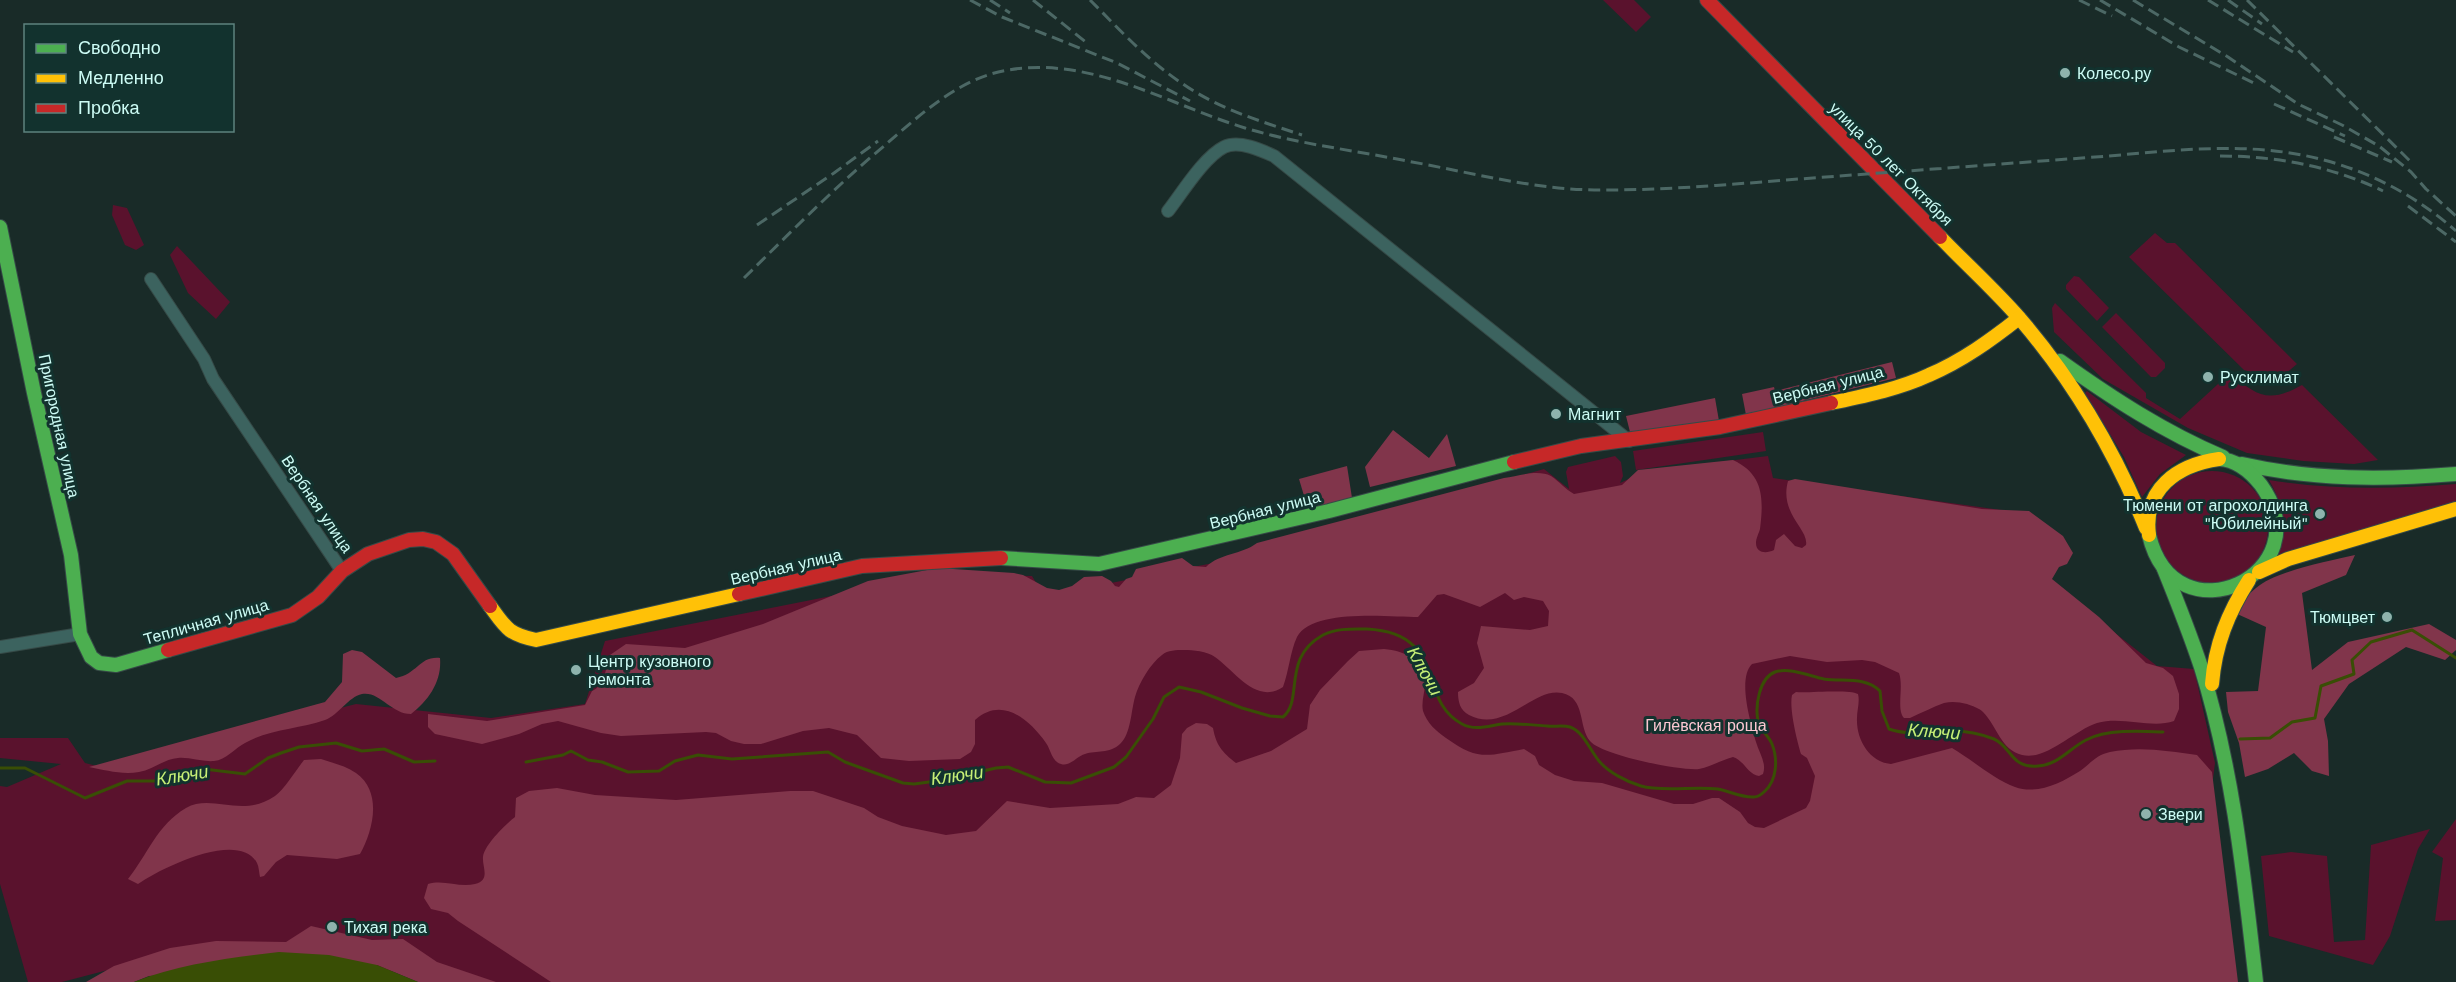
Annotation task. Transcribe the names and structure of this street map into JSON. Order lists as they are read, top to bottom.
{
  "streets": {
    "street": [
      "улица 50 лет Октября",
      "Вербная улица",
      "Пригородная улица",
      "Тепличная улица"
    ]
  },
  "crossings": [
    ["улица 50 лет Октября", "Вербная улица"],
    ["Вербная улица", "Тепличная улица"],
    ["Пригородная улица", "Тепличная улица"]
  ],
  "water": ["Ключи"],
  "parks": ["Гилёвская роща"],
  "places": [
    "Колесо.ру",
    "Русклимат",
    "Магнит",
    "Тюмени от агрохолдинга \"Юбилейный\"",
    "Тюмцвет",
    "Центр кузовного ремонта",
    "Звери",
    "Тихая река"
  ],
  "legend": ["Свободно", "Медленно", "Пробка"]
}
